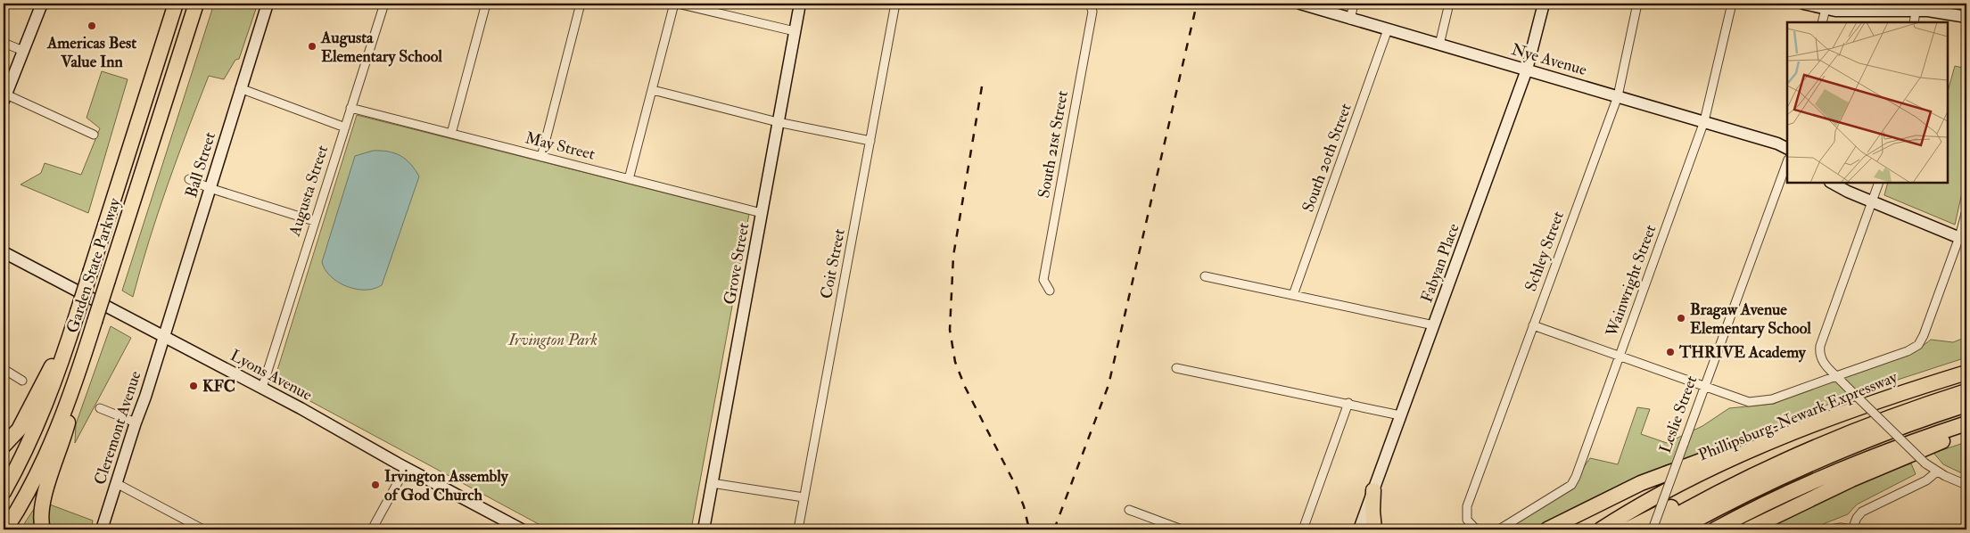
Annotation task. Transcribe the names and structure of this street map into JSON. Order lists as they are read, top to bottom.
{
  "streets": {
    "highway": ["Garden State Parkway", "Phillipsburg-Newark Expressway"],
    "main road": [
      "Nye Avenue",
      "Ball Street",
      "Fabyan Place",
      "Grove Street",
      "Lyons Avenue",
      "Cleremont Avenue"
    ],
    "street": [
      "South 21st Street",
      "May Street",
      "South 20th Street",
      "Augusta Street",
      "Schley Street",
      "Coit Street",
      "Wainwright Street",
      "Leslie Street"
    ]
  },
  "crossings": [
    ["Nye Avenue", "South 20th Street"],
    ["Nye Avenue", "Schley Street"],
    ["Nye Avenue", "Fabyan Place"],
    ["Nye Avenue", "Wainwright Street"],
    ["May Street", "Augusta Street"],
    ["May Street", "Grove Street"],
    ["Ball Street", "Lyons Avenue"],
    ["Ball Street", "Cleremont Avenue"],
    ["Augusta Street", "Lyons Avenue"],
    ["Lyons Avenue", "Cleremont Avenue"]
  ],
  "parks": ["Irvington Park"],
  "places": [
    "Americas Best Value Inn",
    "Augusta Elementary School",
    "Bragaw Avenue Elementary School",
    "THRIVE Academy",
    "KFC",
    "Irvington Assembly of God Church"
  ]
}
